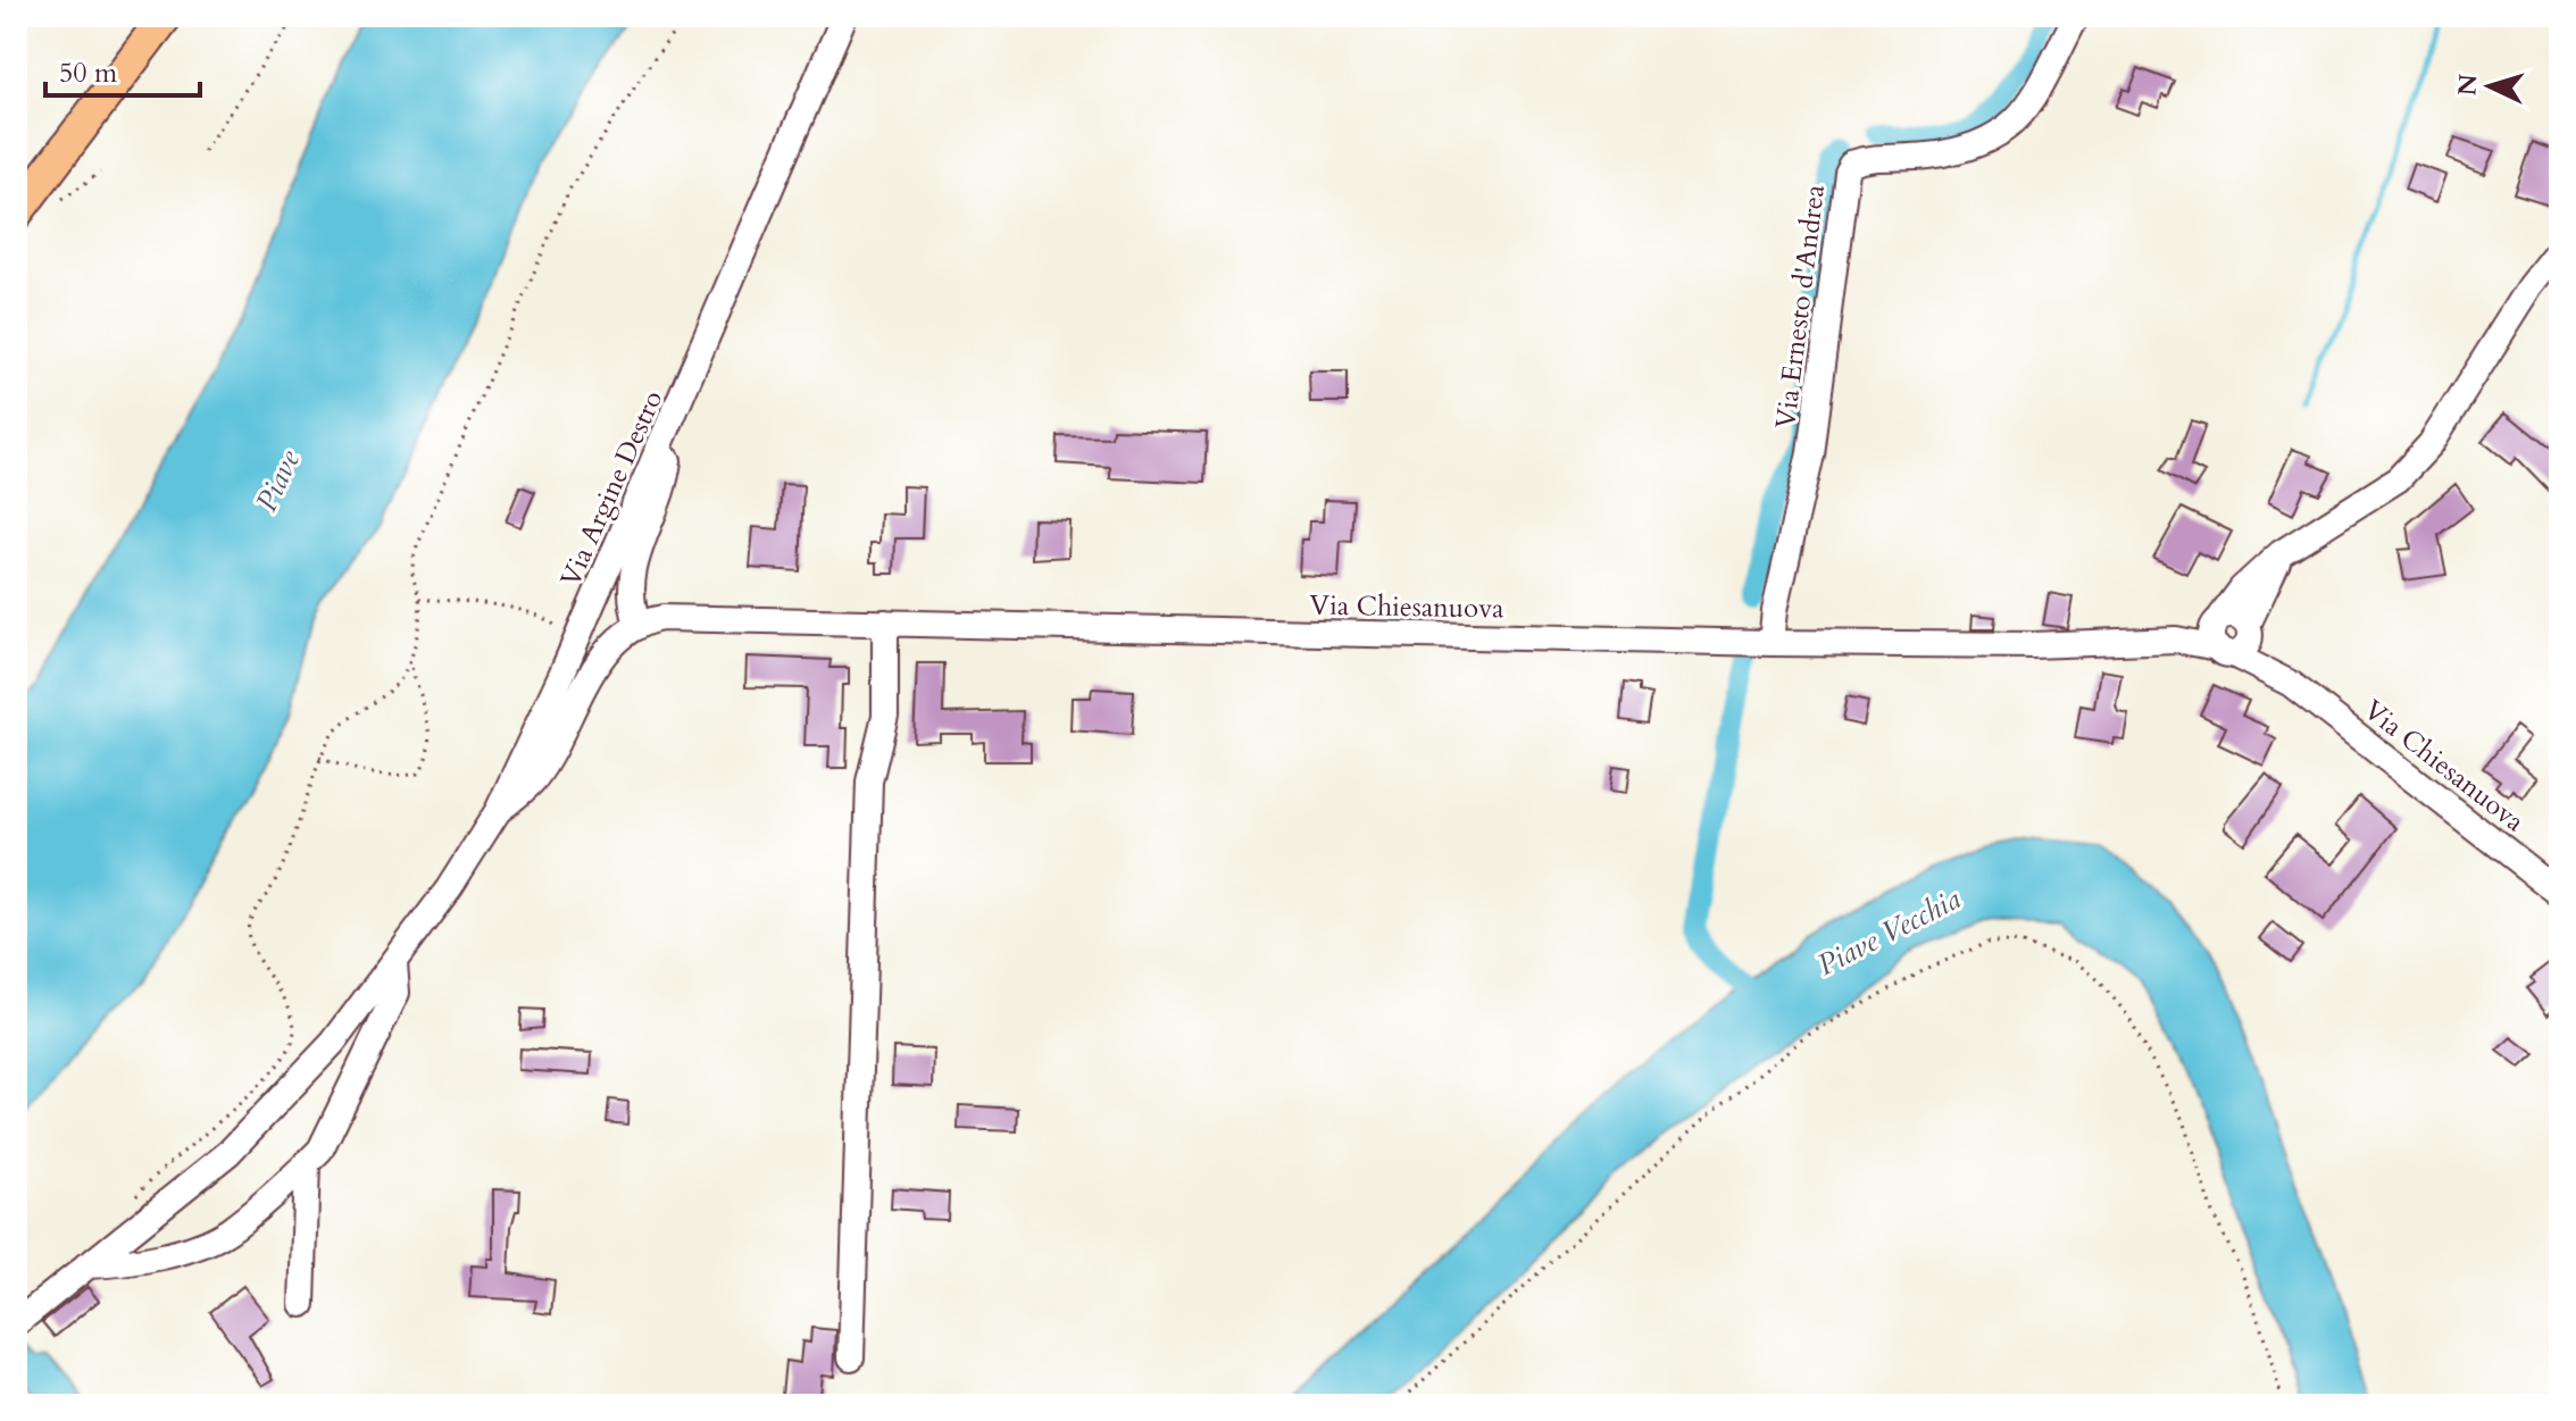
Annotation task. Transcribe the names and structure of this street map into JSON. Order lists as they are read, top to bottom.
{
  "streets": {
    "street": ["Via Ernesto d'Andrea", "Via Argine Destro", "Via Chiesanuova"]
  },
  "crossings": [
    ["Via Ernesto d'Andrea", "Via Chiesanuova"]
  ],
  "water": ["Piave", "Piave Vecchia"],
  "scale_bar": "50 m",
  "north": "left"
}
